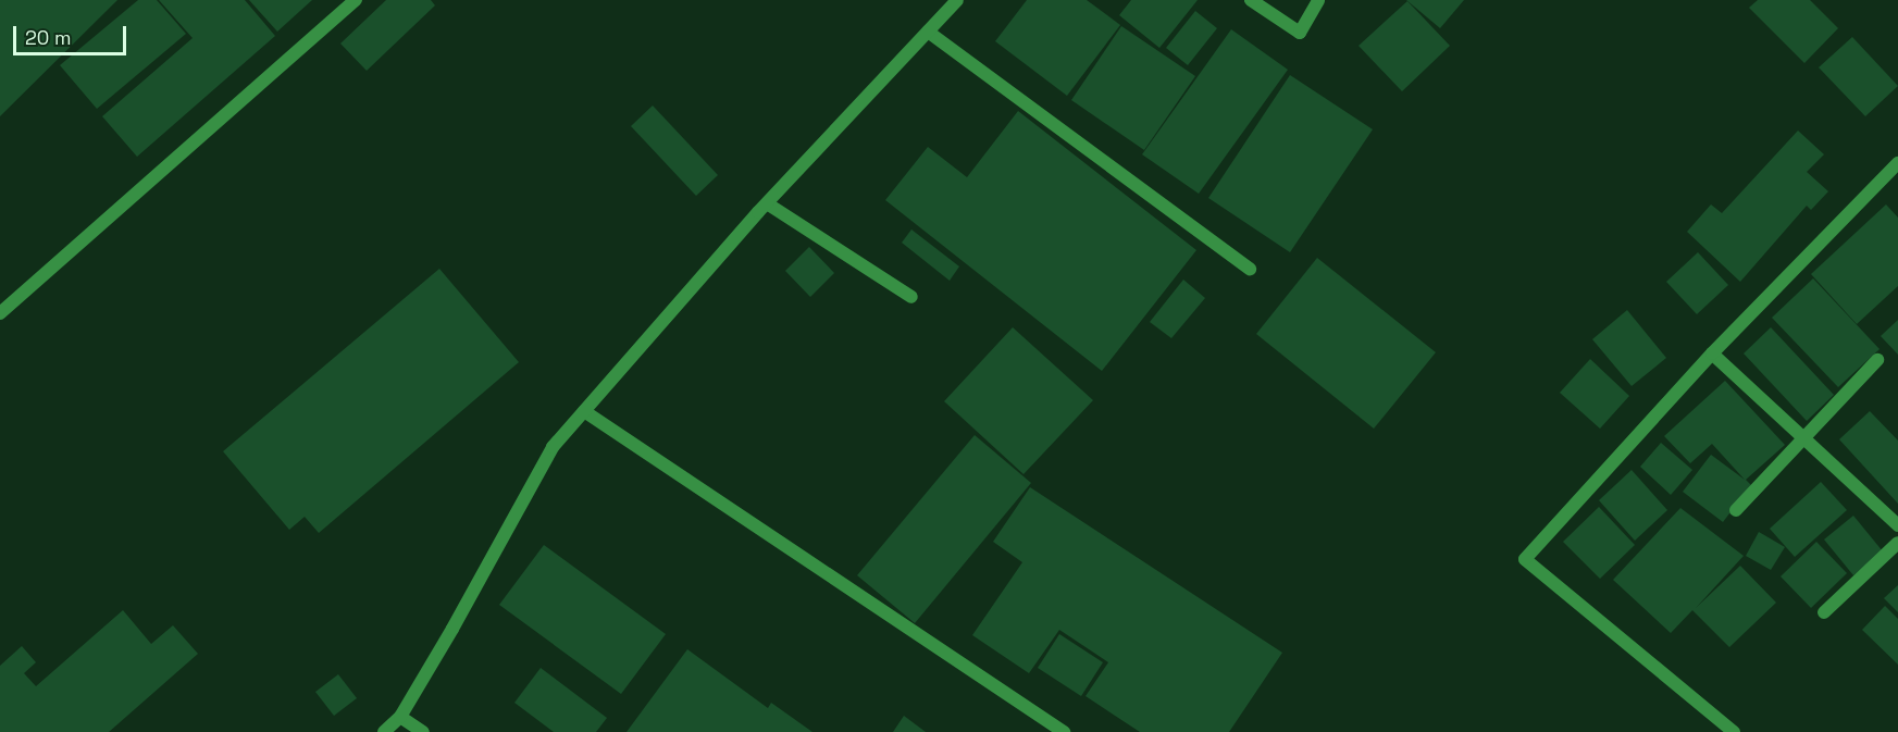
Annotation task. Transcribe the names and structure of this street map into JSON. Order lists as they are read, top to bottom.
{
  "scale_bar": "20 m"
}
